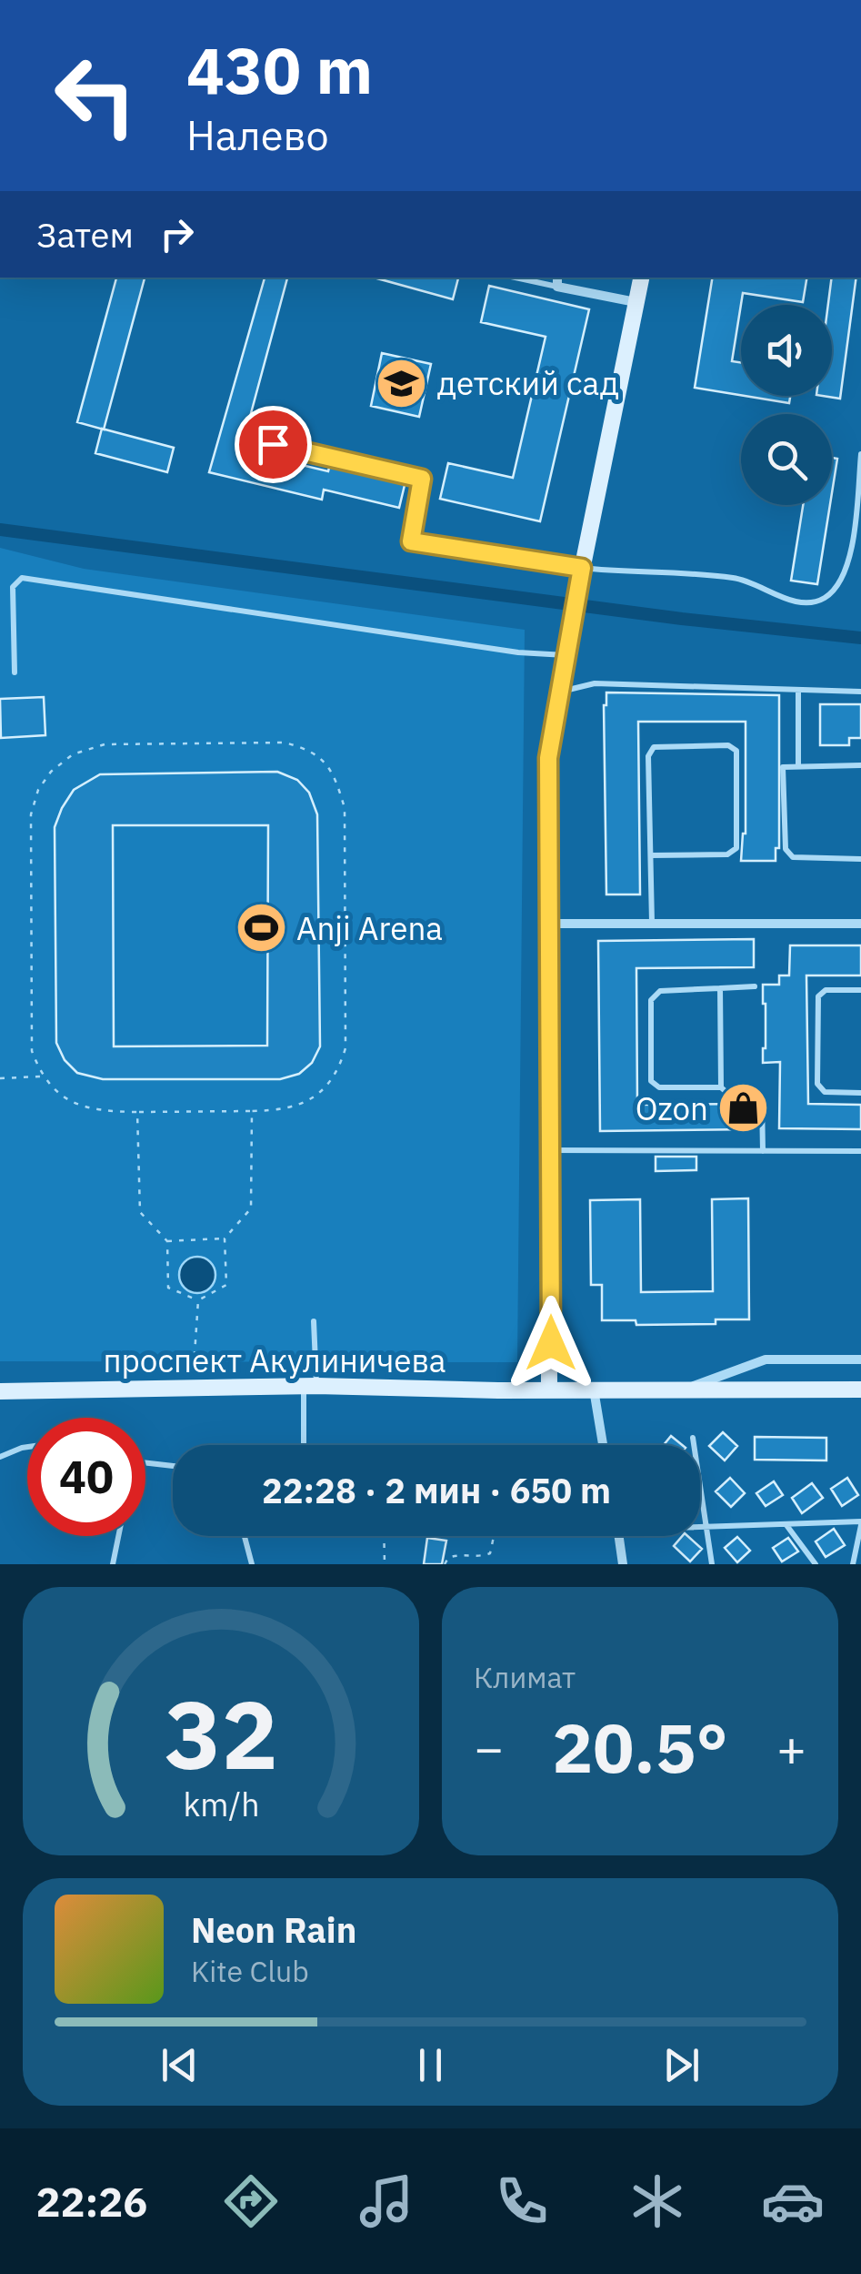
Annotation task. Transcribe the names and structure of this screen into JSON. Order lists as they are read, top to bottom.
{
  "streets": {
    "street": ["проспект Акулиничева"]
  },
  "places": {
    "school or university": ["детский сад"],
    "sports": ["Anji Arena"],
    "shop": ["Ozon"]
  },
  "page": {
    "turn": ["430 m", "Налево"],
    "then": "Затем",
    "limit": "40",
    "trip": "22:28 · 2 мин · 650 m",
    "tile": "Климат",
    "heat": ["−", "20.5°", "+"],
    "song": ["Neon Rain", "Kite Club"],
    "tabs": "22:26",
    "gauge": ["32", "km/h"]
  }
}
